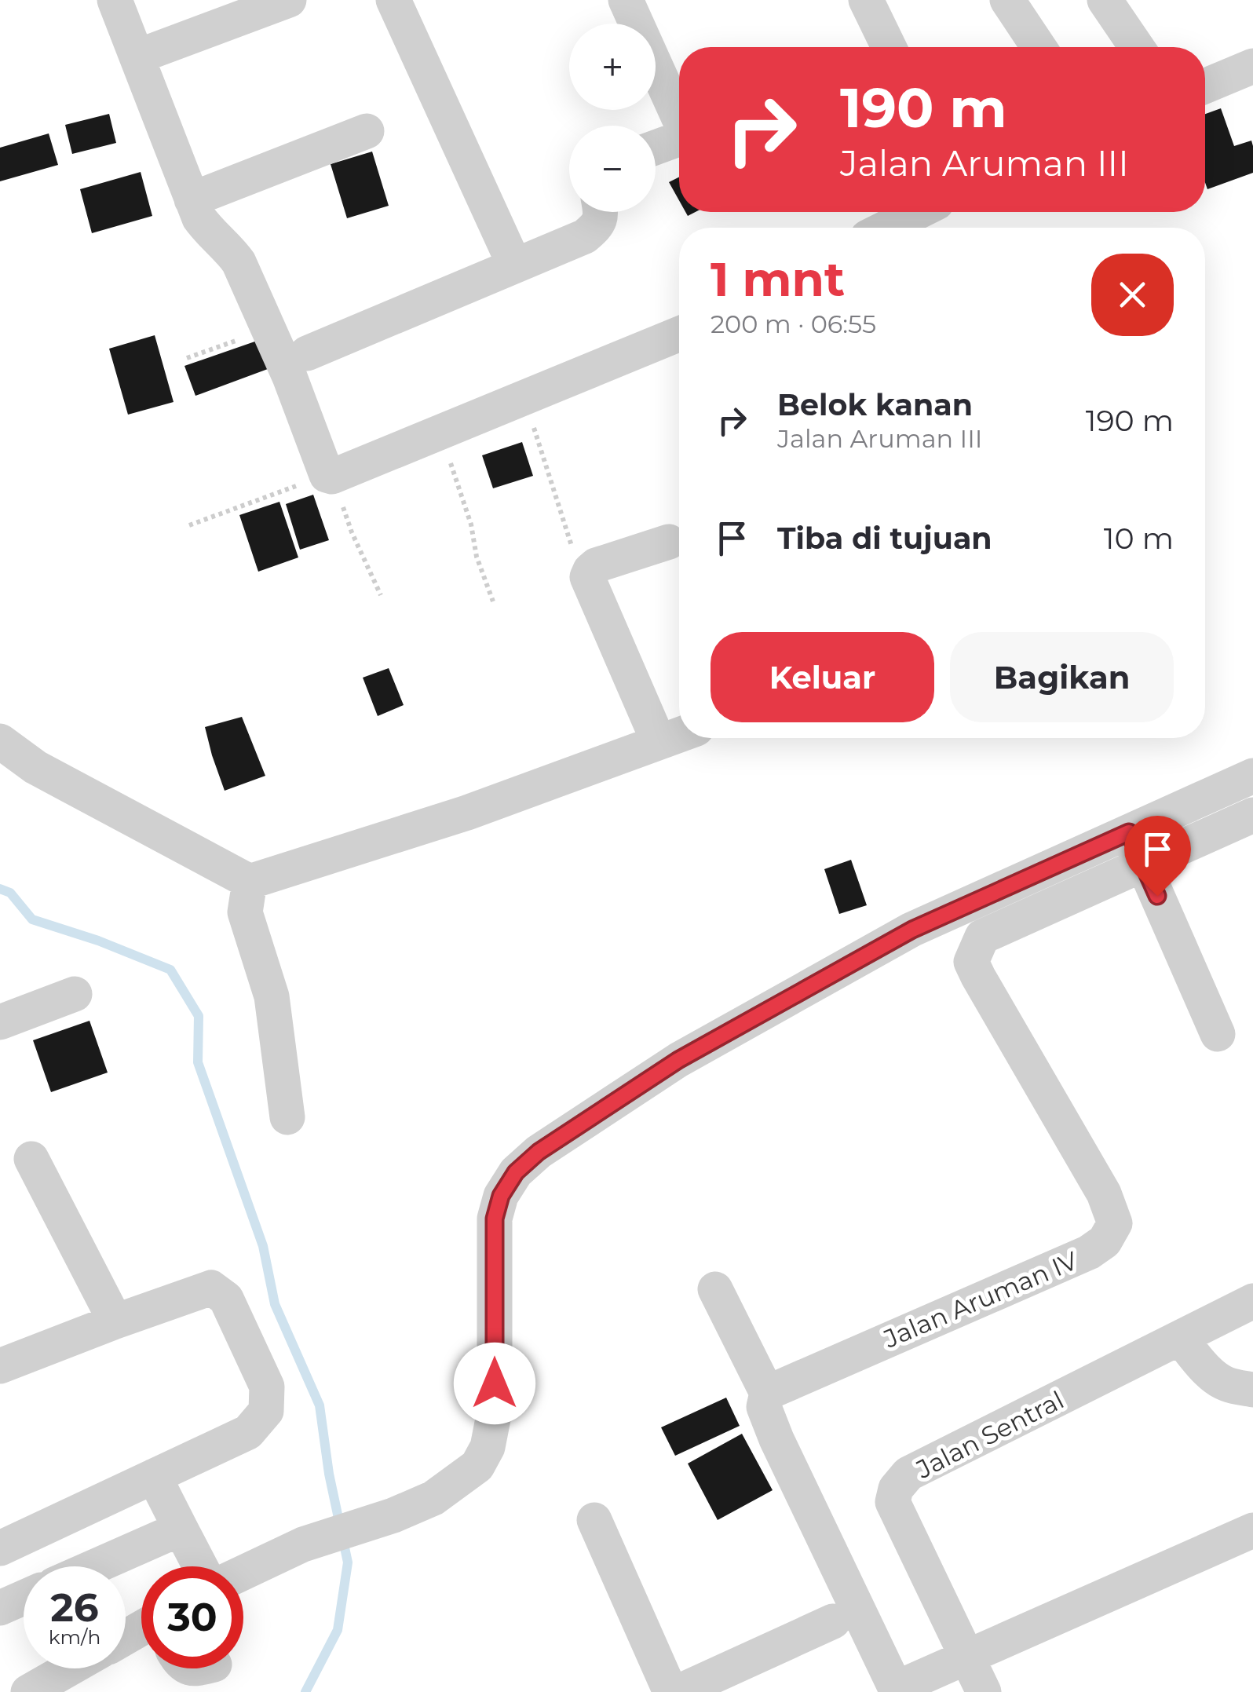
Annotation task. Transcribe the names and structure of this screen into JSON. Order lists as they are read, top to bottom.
{
  "streets": {
    "street": ["Jalan Aruman IV", "Jalan Sentral"]
  },
  "page": {
    "map_buttons": ["+", "−"],
    "turn": ["190 m", "Jalan Aruman III"],
    "heading": ["1 mnt", "200 m · 06:55"],
    "list": [
      {
        "name": "Belok kanan",
        "note": "Jalan Aruman III",
        "value": "190 m"
      },
      {
        "name": "Tiba di tujuan",
        "value": "10 m"
      }
    ],
    "buttons": ["Keluar", "Bagikan"],
    "speed": "26 km/h",
    "limit": "30"
  }
}
